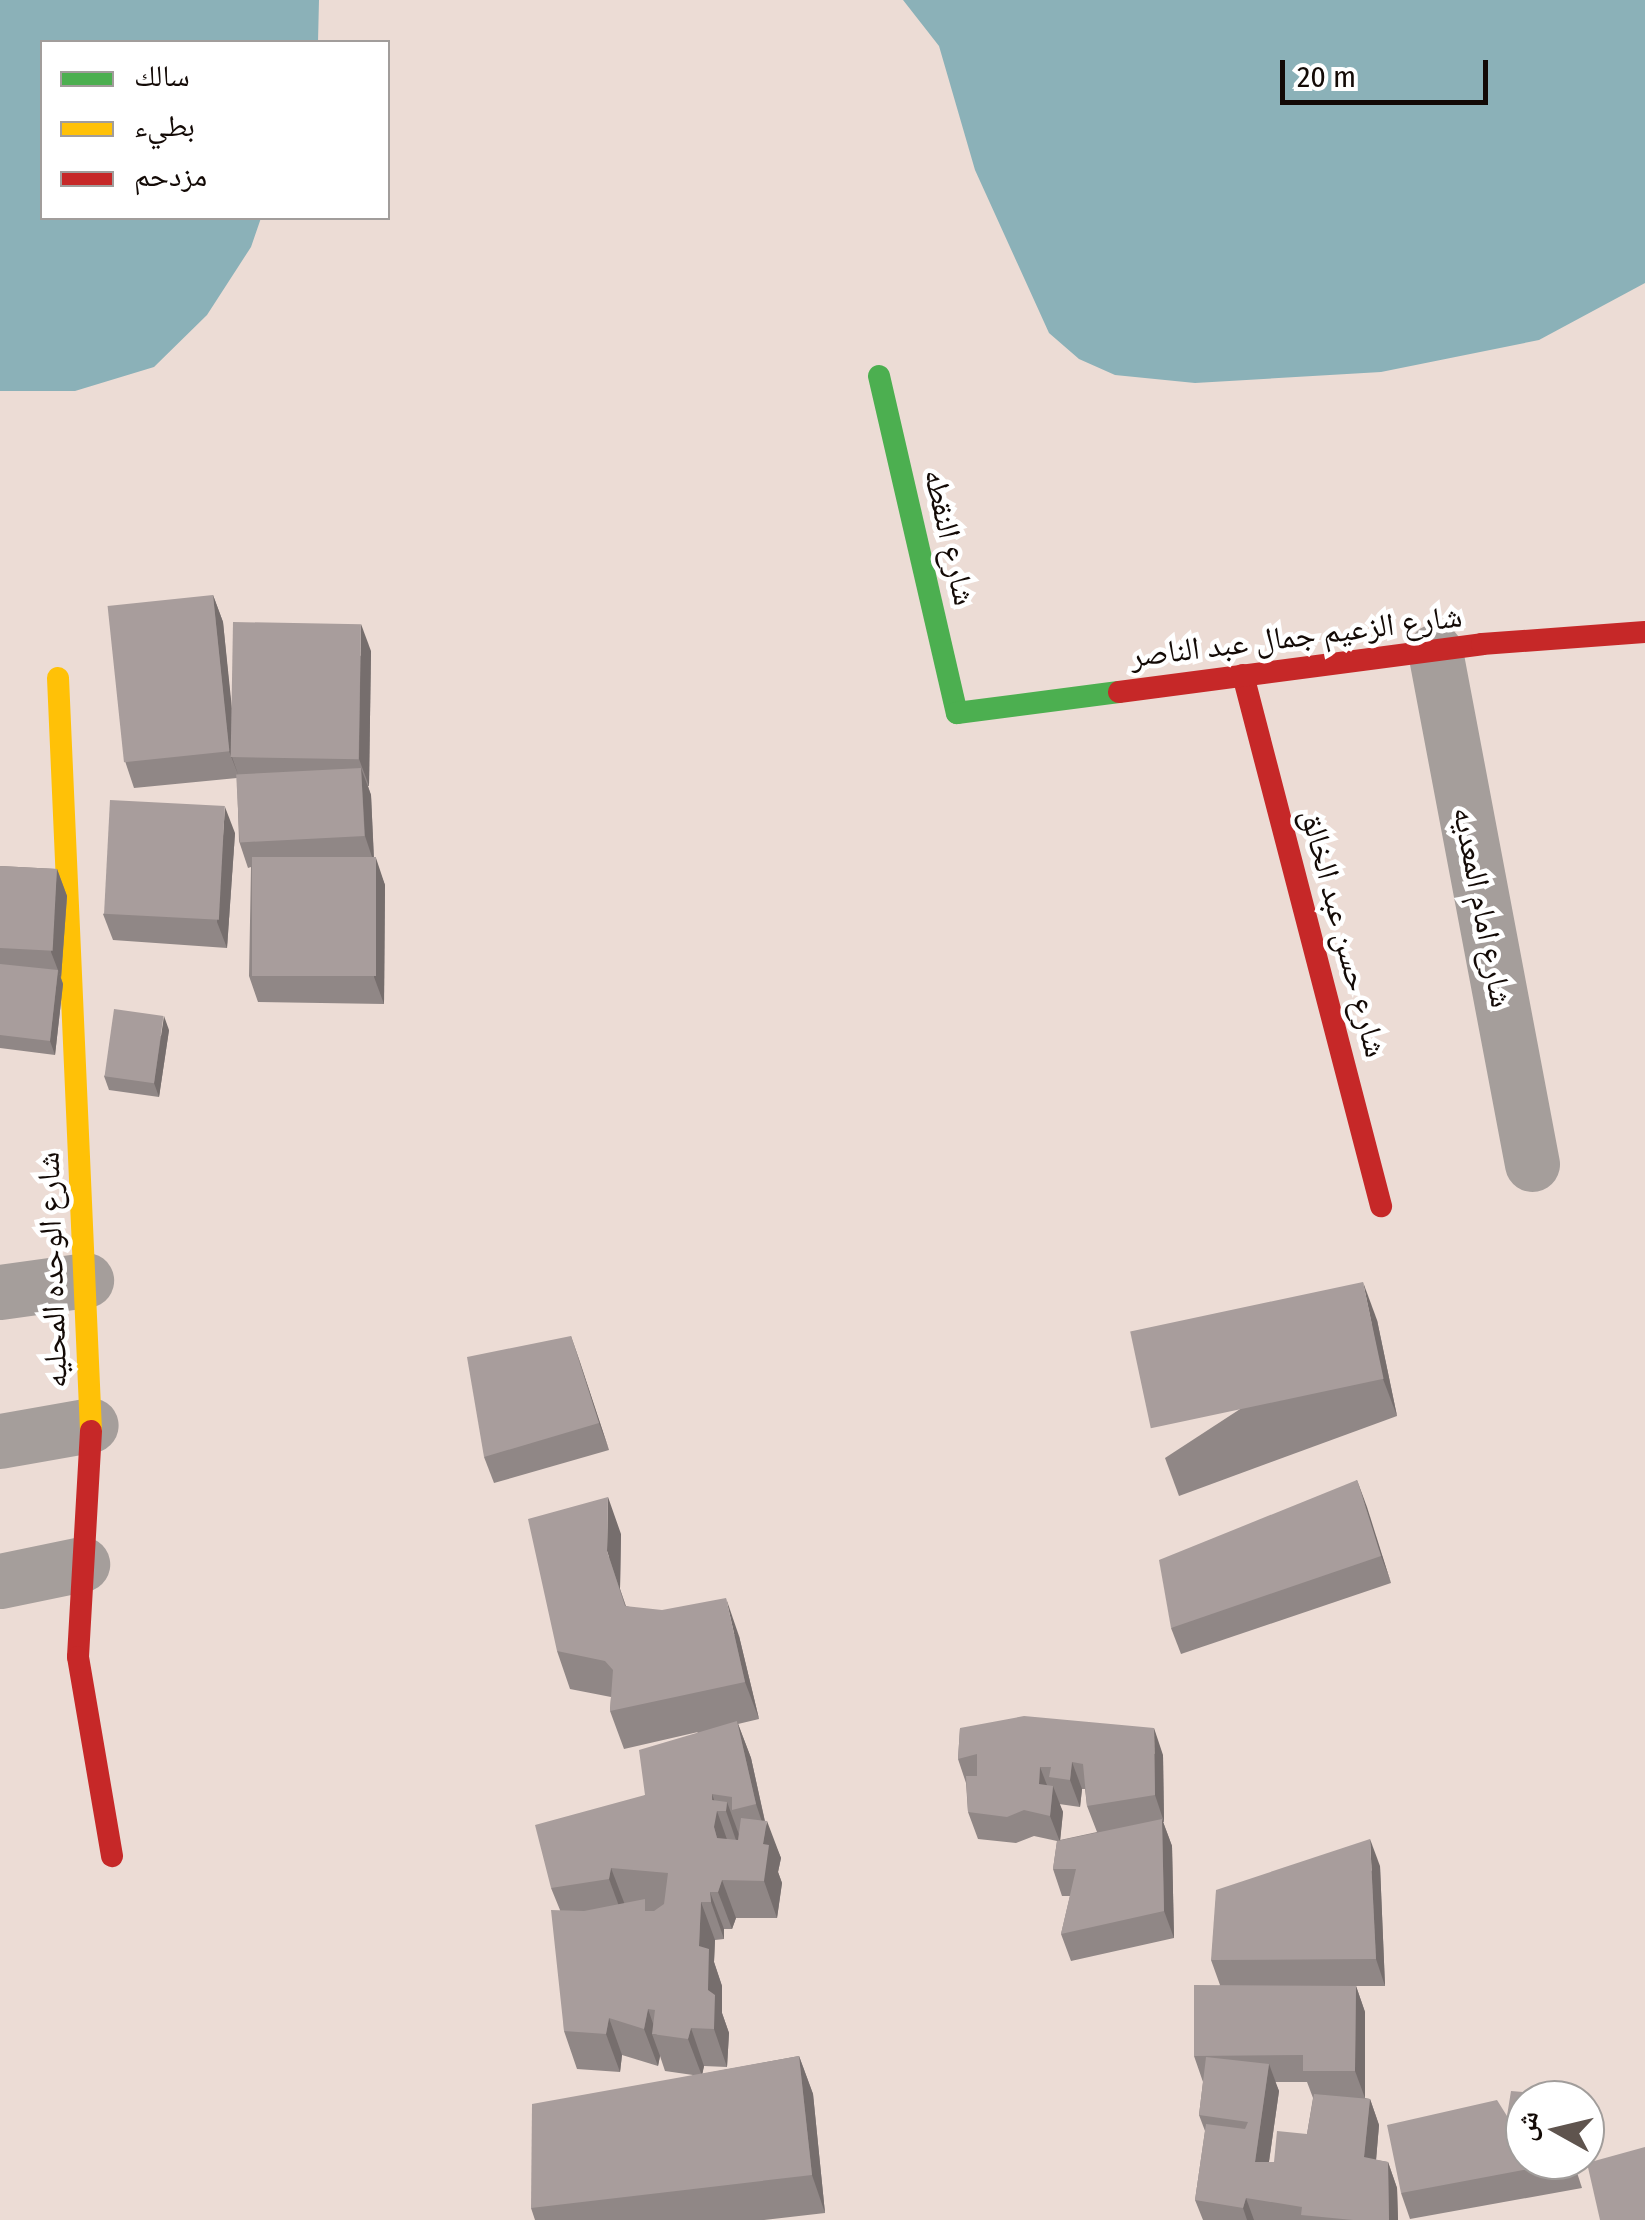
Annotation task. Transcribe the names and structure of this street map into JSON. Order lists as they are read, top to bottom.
{
  "streets": {
    "street": [
      "شارع النقطه",
      "شارع الزعيم جمال عبد الناصر",
      "شارع امام المعديه",
      "شارع حسن عبد الخالق",
      "شارع الوحده المحليه"
    ]
  },
  "crossings": [
    ["شارع النقطه", "شارع الزعيم جمال عبد الناصر"],
    ["شارع الزعيم جمال عبد الناصر", "شارع امام المعديه"],
    ["شارع الزعيم جمال عبد الناصر", "شارع حسن عبد الخالق"]
  ],
  "legend": ["سالك", "بطيء", "مزدحم"],
  "scale_bar": "20 m",
  "north": "left"
}
